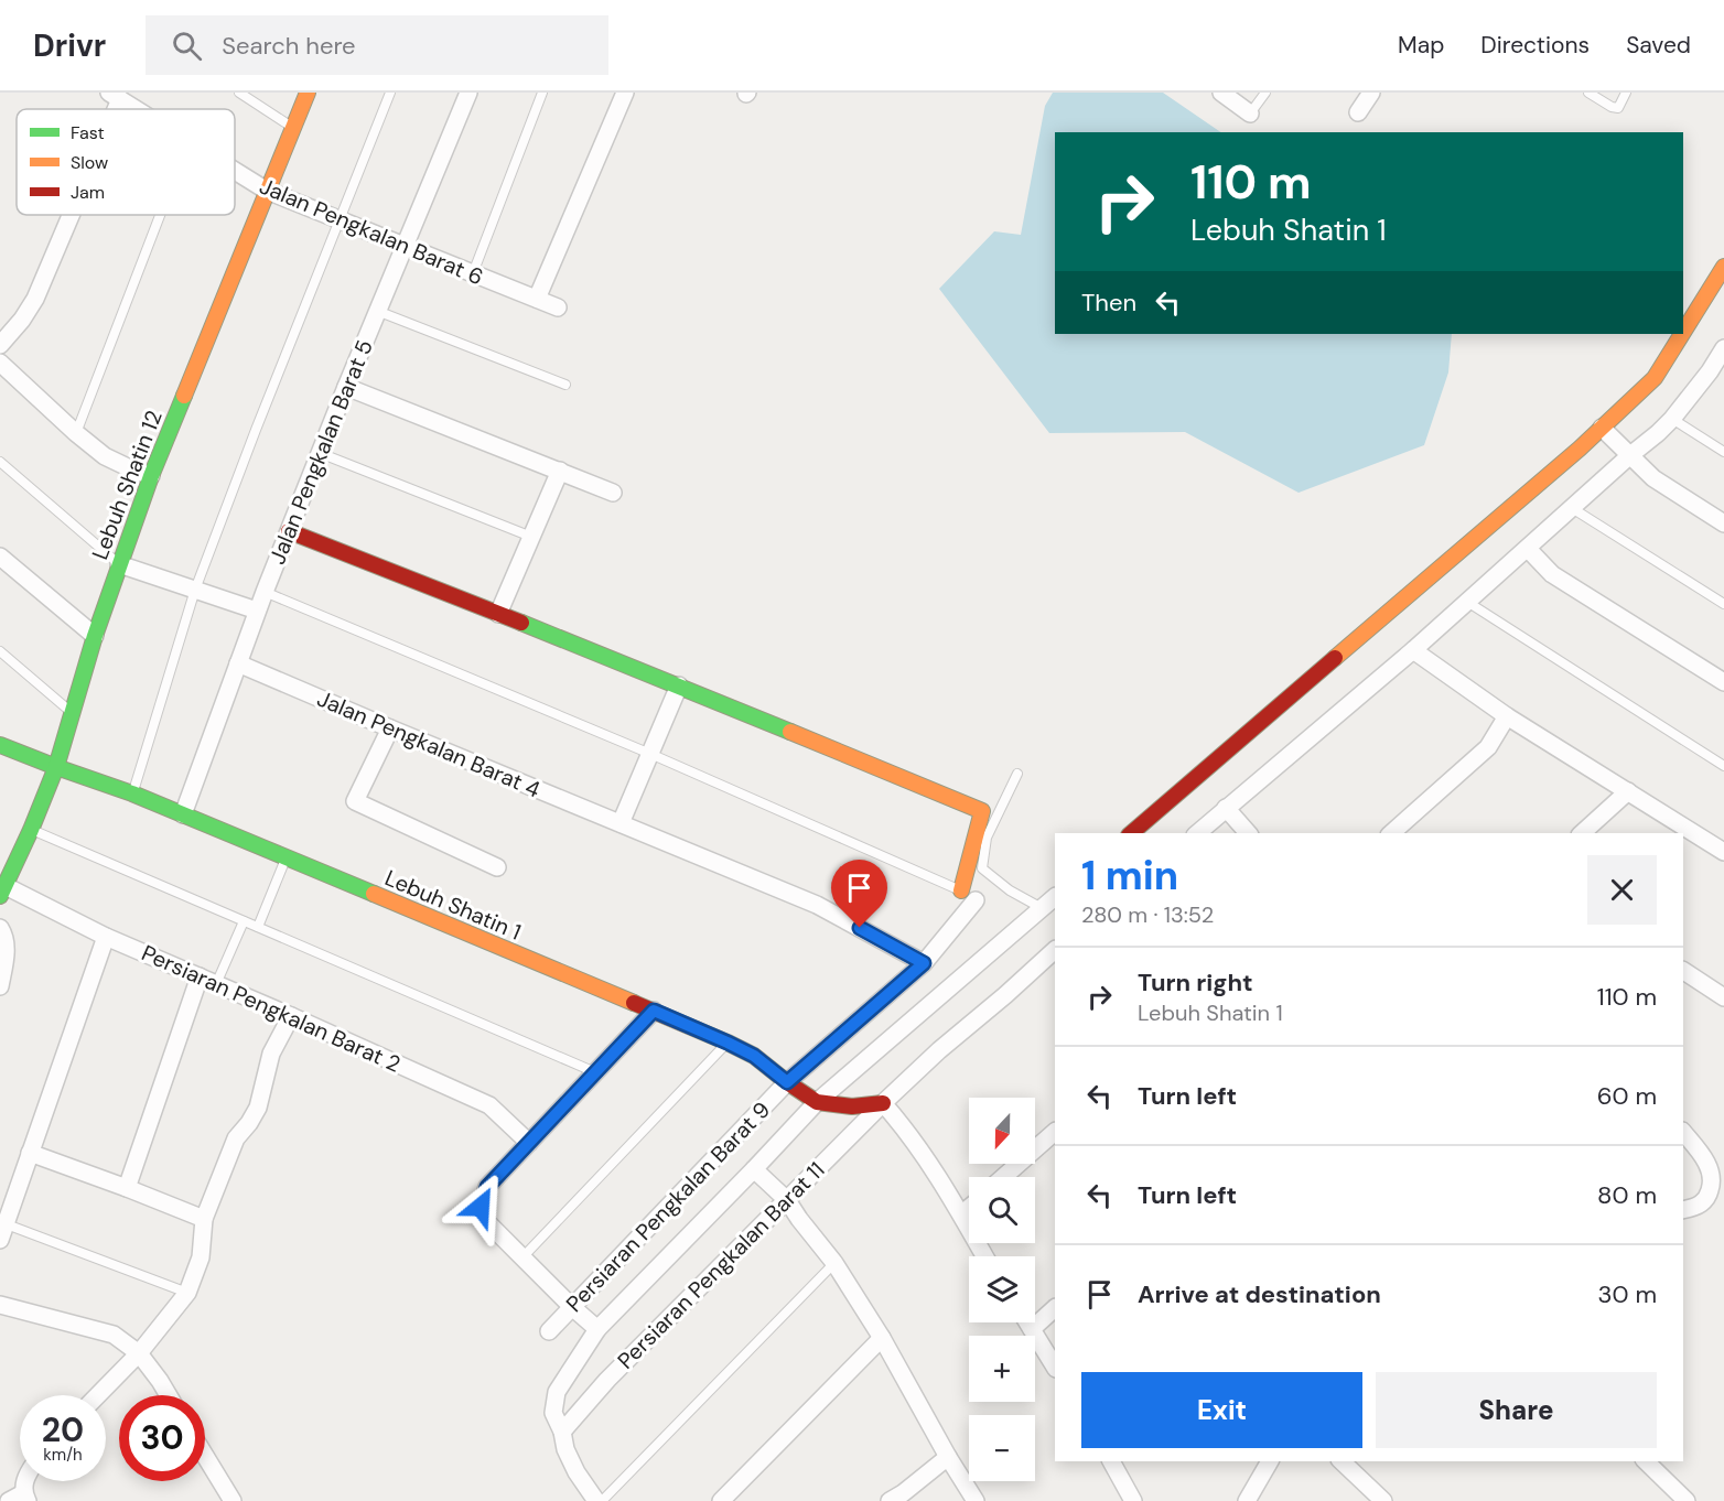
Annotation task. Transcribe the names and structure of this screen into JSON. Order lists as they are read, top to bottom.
{
  "streets": {
    "street": [
      "Jalan Pengkalan Barat 6",
      "Jalan Pengkalan Barat 5",
      "Lebuh Shatin 12",
      "Jalan Pengkalan Barat 4",
      "Lebuh Shatin 1",
      "Persiaran Pengkalan Barat 2",
      "Persiaran Pengkalan Barat 9",
      "Persiaran Pengkalan Barat 11"
    ]
  },
  "crossings": [
    ["Jalan Pengkalan Barat 6", "Jalan Pengkalan Barat 5"],
    ["Jalan Pengkalan Barat 6", "Lebuh Shatin 12"],
    ["Jalan Pengkalan Barat 5", "Jalan Pengkalan Barat 4"],
    ["Jalan Pengkalan Barat 5", "Lebuh Shatin 1"],
    ["Lebuh Shatin 12", "Lebuh Shatin 1"],
    ["Lebuh Shatin 12", "Persiaran Pengkalan Barat 2"],
    ["Jalan Pengkalan Barat 4", "Persiaran Pengkalan Barat 9"],
    ["Lebuh Shatin 1", "Persiaran Pengkalan Barat 9"],
    ["Lebuh Shatin 1", "Persiaran Pengkalan Barat 11"]
  ],
  "legend": ["Fast", "Slow", "Jam"],
  "north": "bottom",
  "page": {
    "header": "Drivr",
    "search": "Search here",
    "nav": ["Map", "Directions", "Saved"],
    "turn": ["110 m", "Lebuh Shatin 1"],
    "then": "Then",
    "heading": ["1 min", "280 m · 13:52"],
    "list": [
      {
        "name": "Turn right",
        "note": "Lebuh Shatin 1",
        "value": "110 m"
      },
      {
        "name": "Turn left",
        "value": "60 m"
      },
      {
        "name": "Turn left",
        "value": "80 m"
      },
      {
        "name": "Arrive at destination",
        "value": "30 m"
      }
    ],
    "map_buttons": ["+", "−"],
    "buttons": ["Exit", "Share"],
    "speed": "20 km/h",
    "limit": "30"
  }
}
